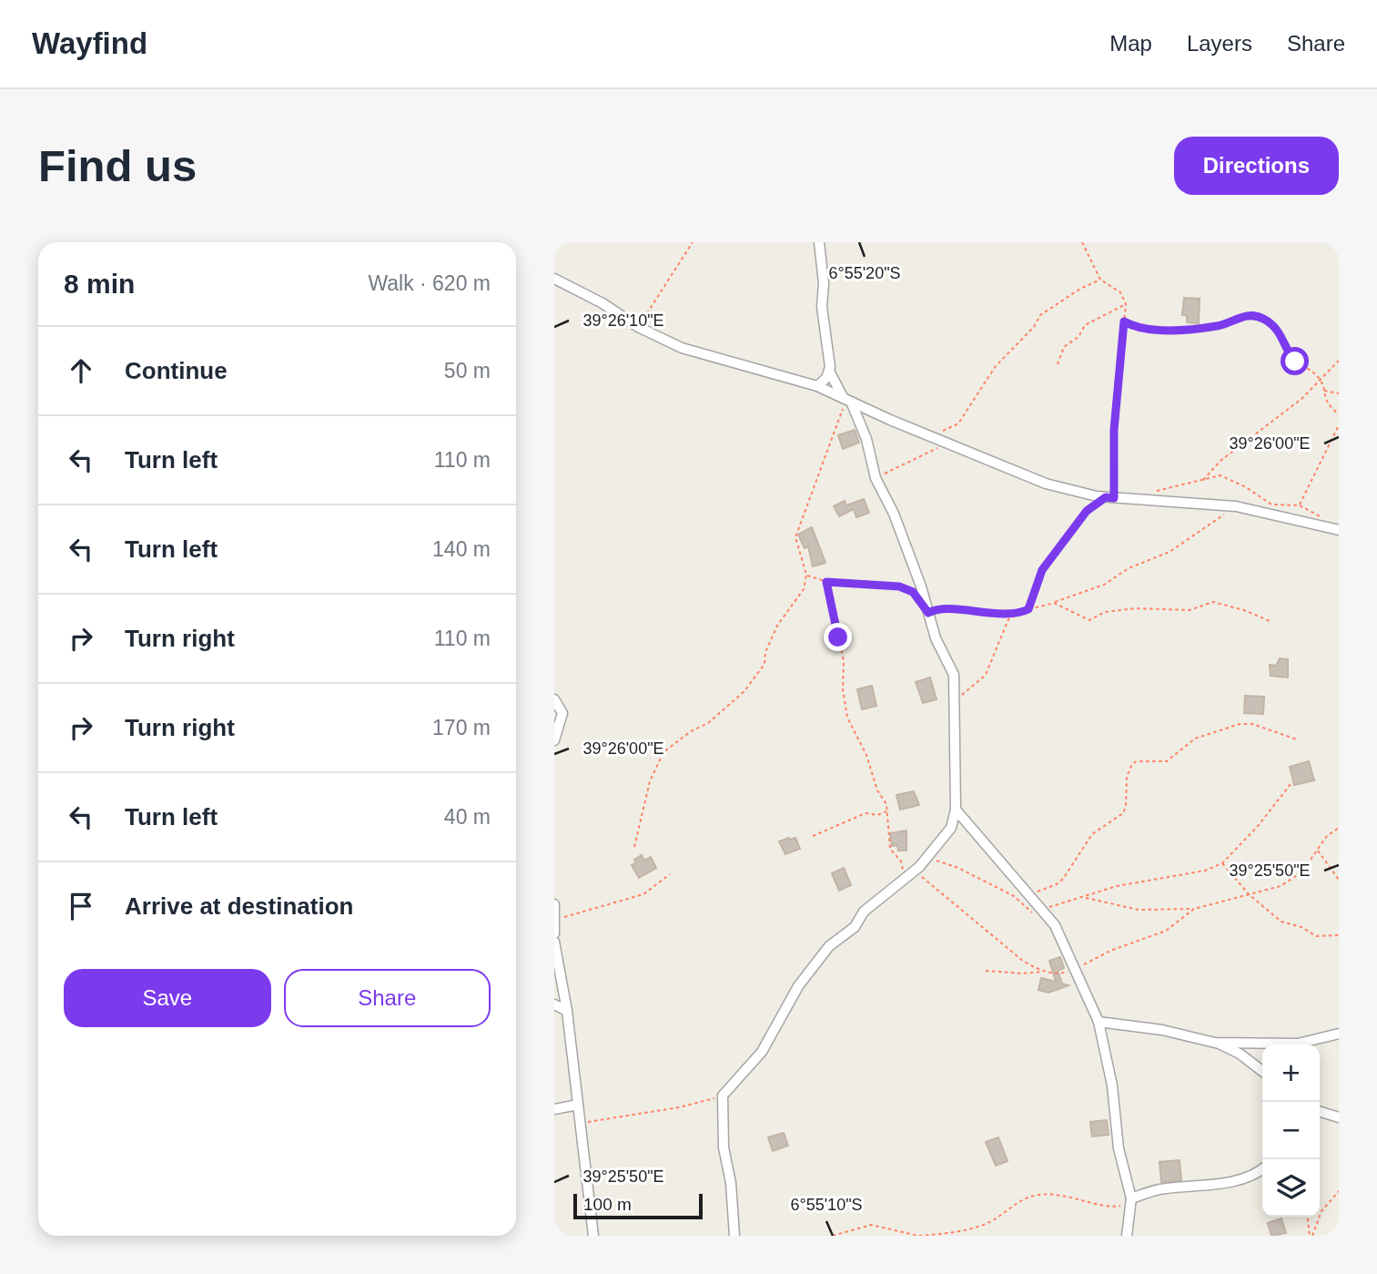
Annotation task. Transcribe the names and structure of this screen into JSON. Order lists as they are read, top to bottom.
{
  "scale_bar": "100 m",
  "page": {
    "header": "Wayfind",
    "nav": ["Map", "Layers", "Share"],
    "buttons": [
      "Directions",
      ["Save", "Share"]
    ],
    "title": "Find us",
    "heading": ["8 min", "Walk · 620 m"],
    "list": [
      ["Continue", "50 m"],
      ["Turn left", "110 m"],
      ["Turn left", "140 m"],
      ["Turn right", "110 m"],
      ["Turn right", "170 m"],
      ["Turn left", "40 m"],
      "Arrive at destination"
    ],
    "map_buttons": ["+", "−"],
    "scale": "100 m"
  },
  "coordinates": [
    "6°55'20\"S",
    "39°26'10\"E",
    "39°26'00\"E",
    "39°25'50\"E",
    "6°55'10\"S"
  ]
}
